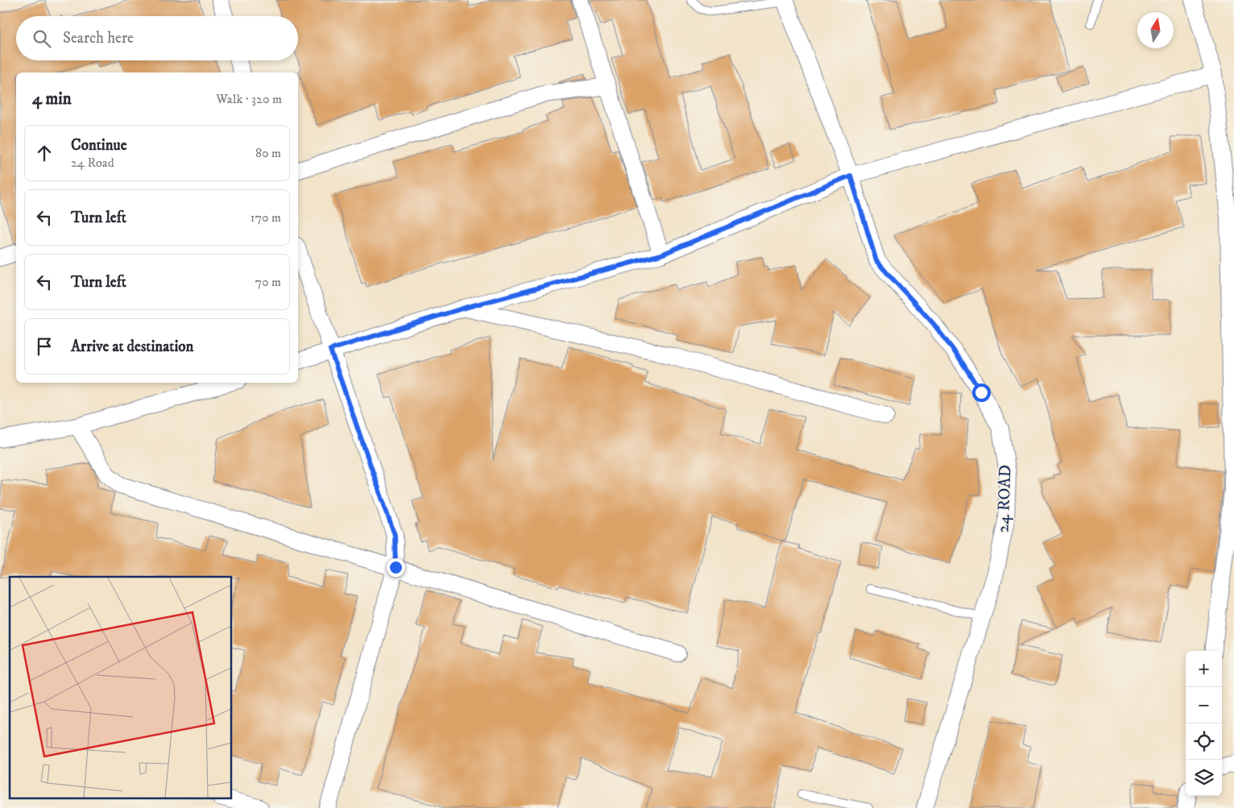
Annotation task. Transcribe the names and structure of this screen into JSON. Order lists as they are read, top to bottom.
{
  "streets": {
    "street": ["24 ROAD"]
  },
  "north": "top",
  "page": {
    "search": "Search here",
    "heading": ["4 min", "Walk · 320 m"],
    "list": [
      ["Continue", "24 Road", "80 m"],
      ["Turn left", "170 m"],
      ["Turn left", "70 m"],
      "Arrive at destination"
    ],
    "map_buttons": ["+", "−"]
  }
}
